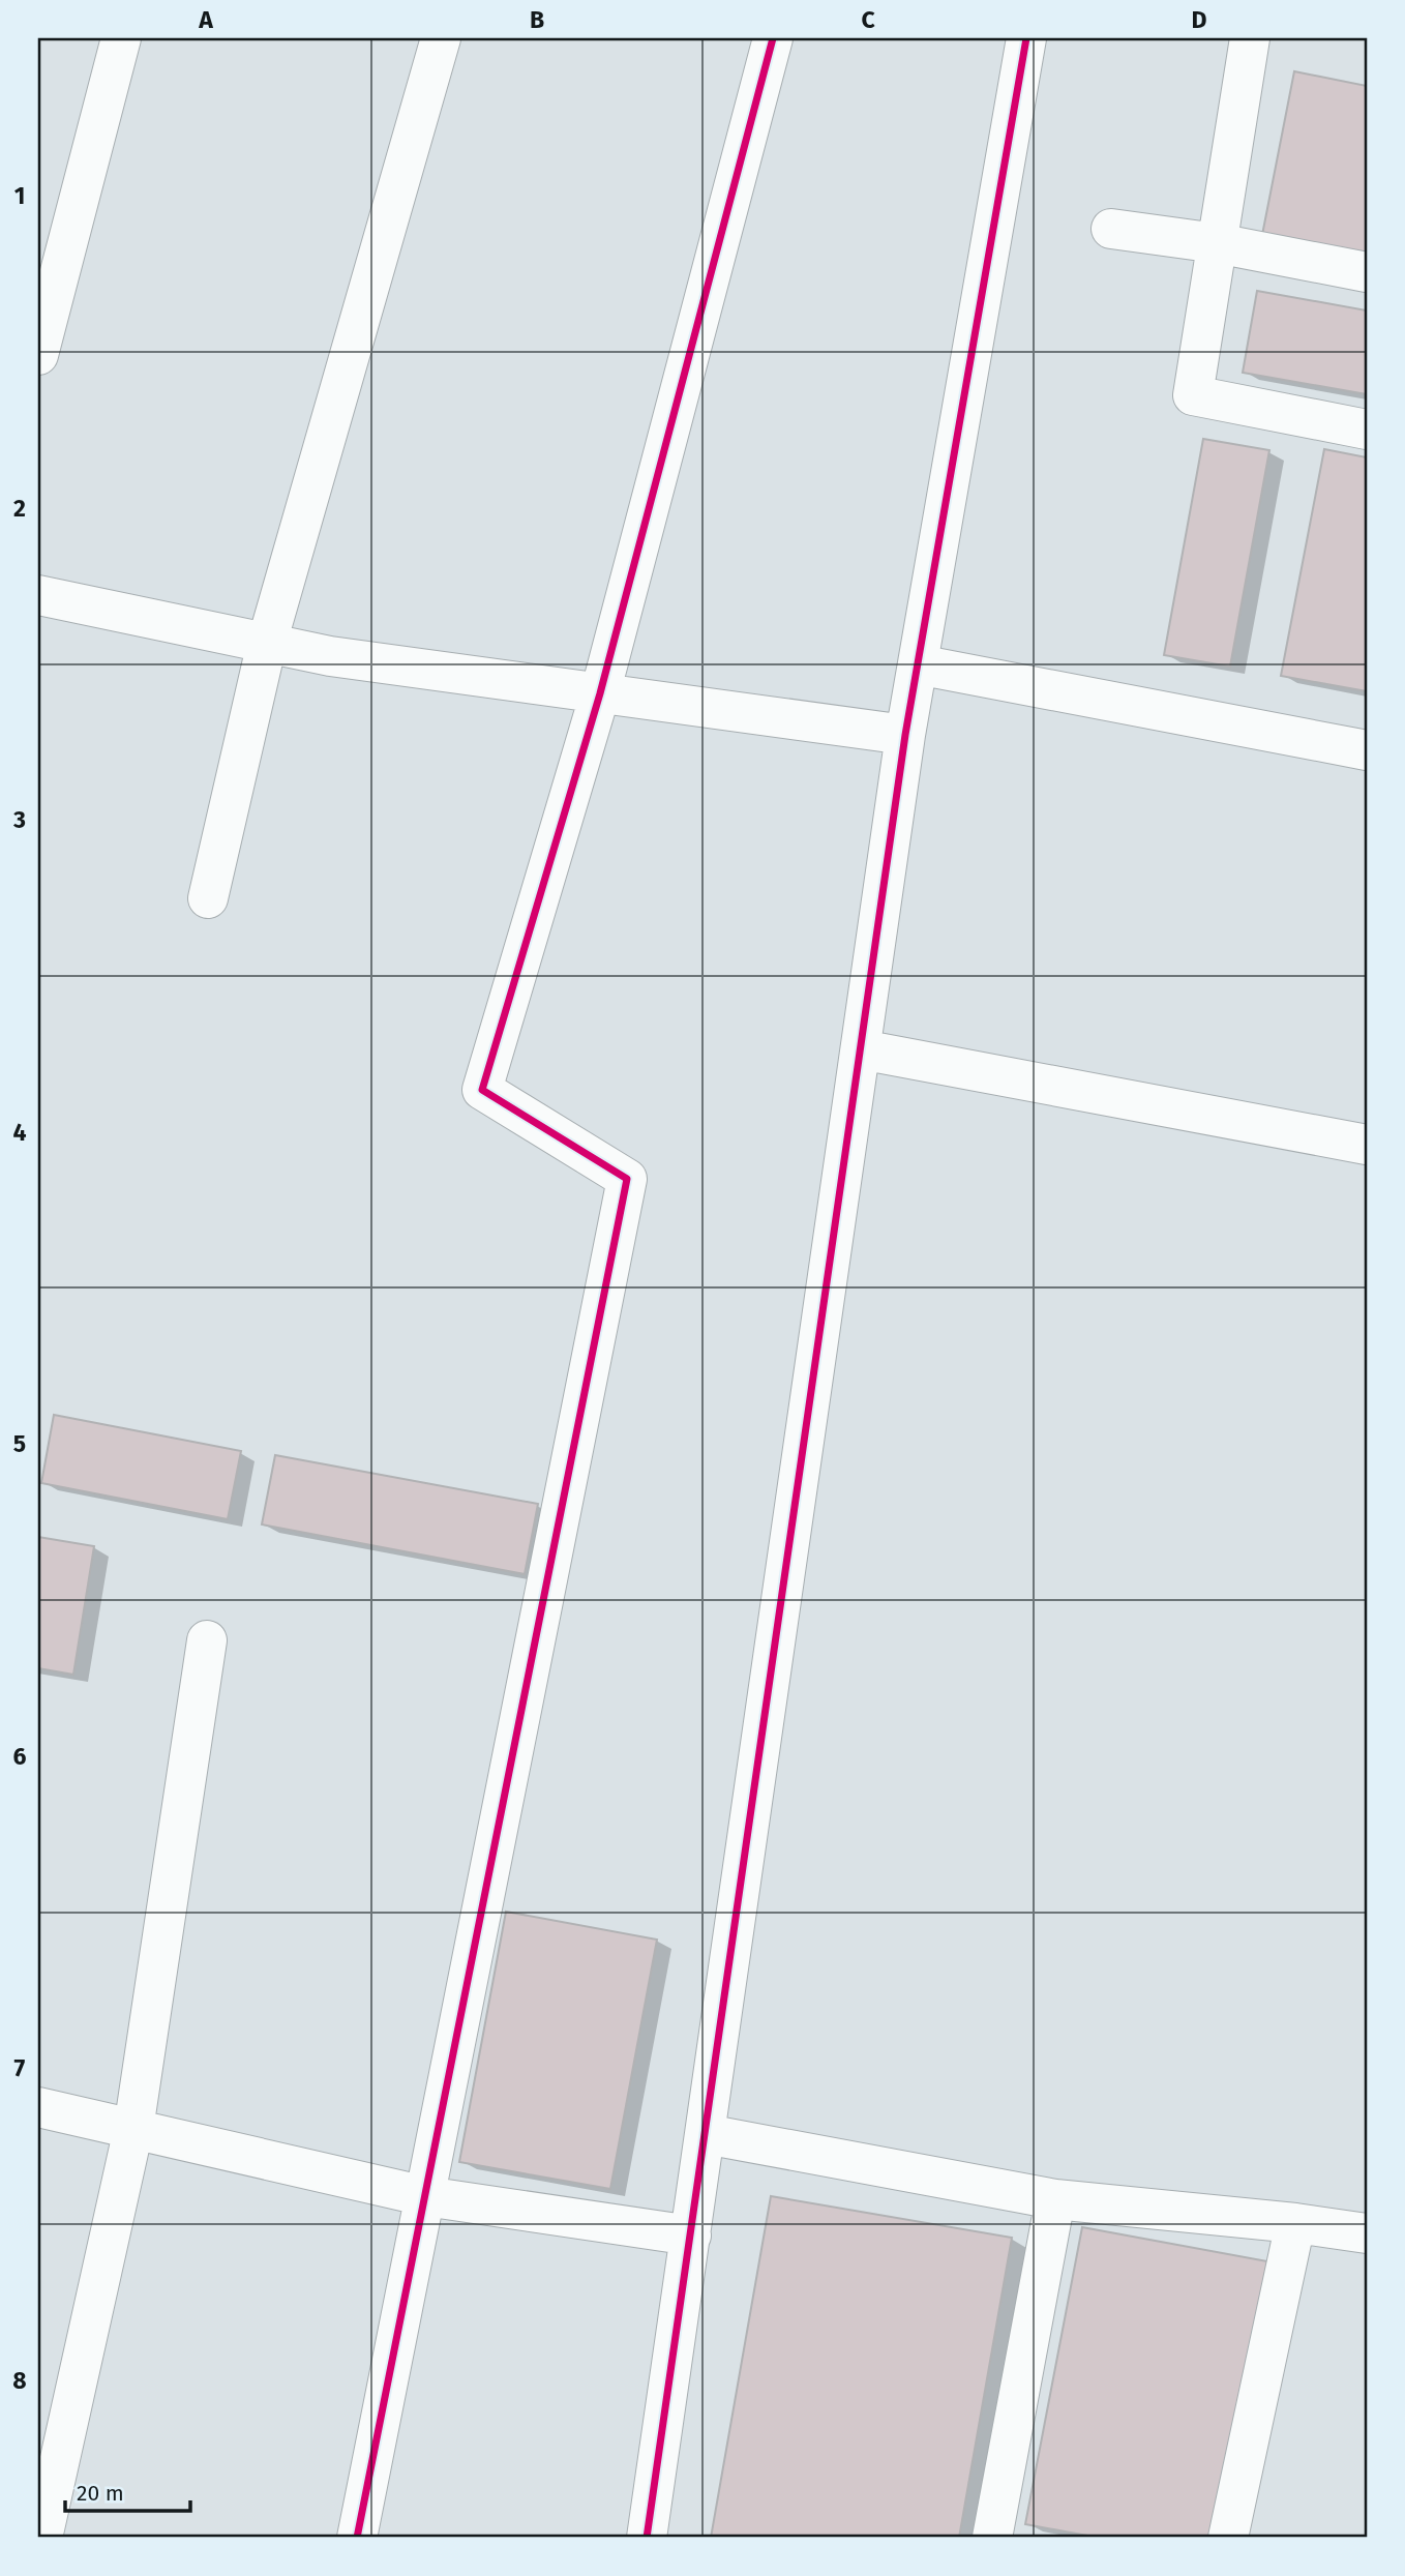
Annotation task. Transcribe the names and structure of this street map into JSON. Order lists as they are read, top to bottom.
{
  "scale_bar": "20 m",
  "grid": {
    "columns": [
      "A",
      "B",
      "C",
      "D"
    ],
    "rows": [
      "1",
      "2",
      "3",
      "4",
      "5",
      "6",
      "7",
      "8"
    ]
  }
}
